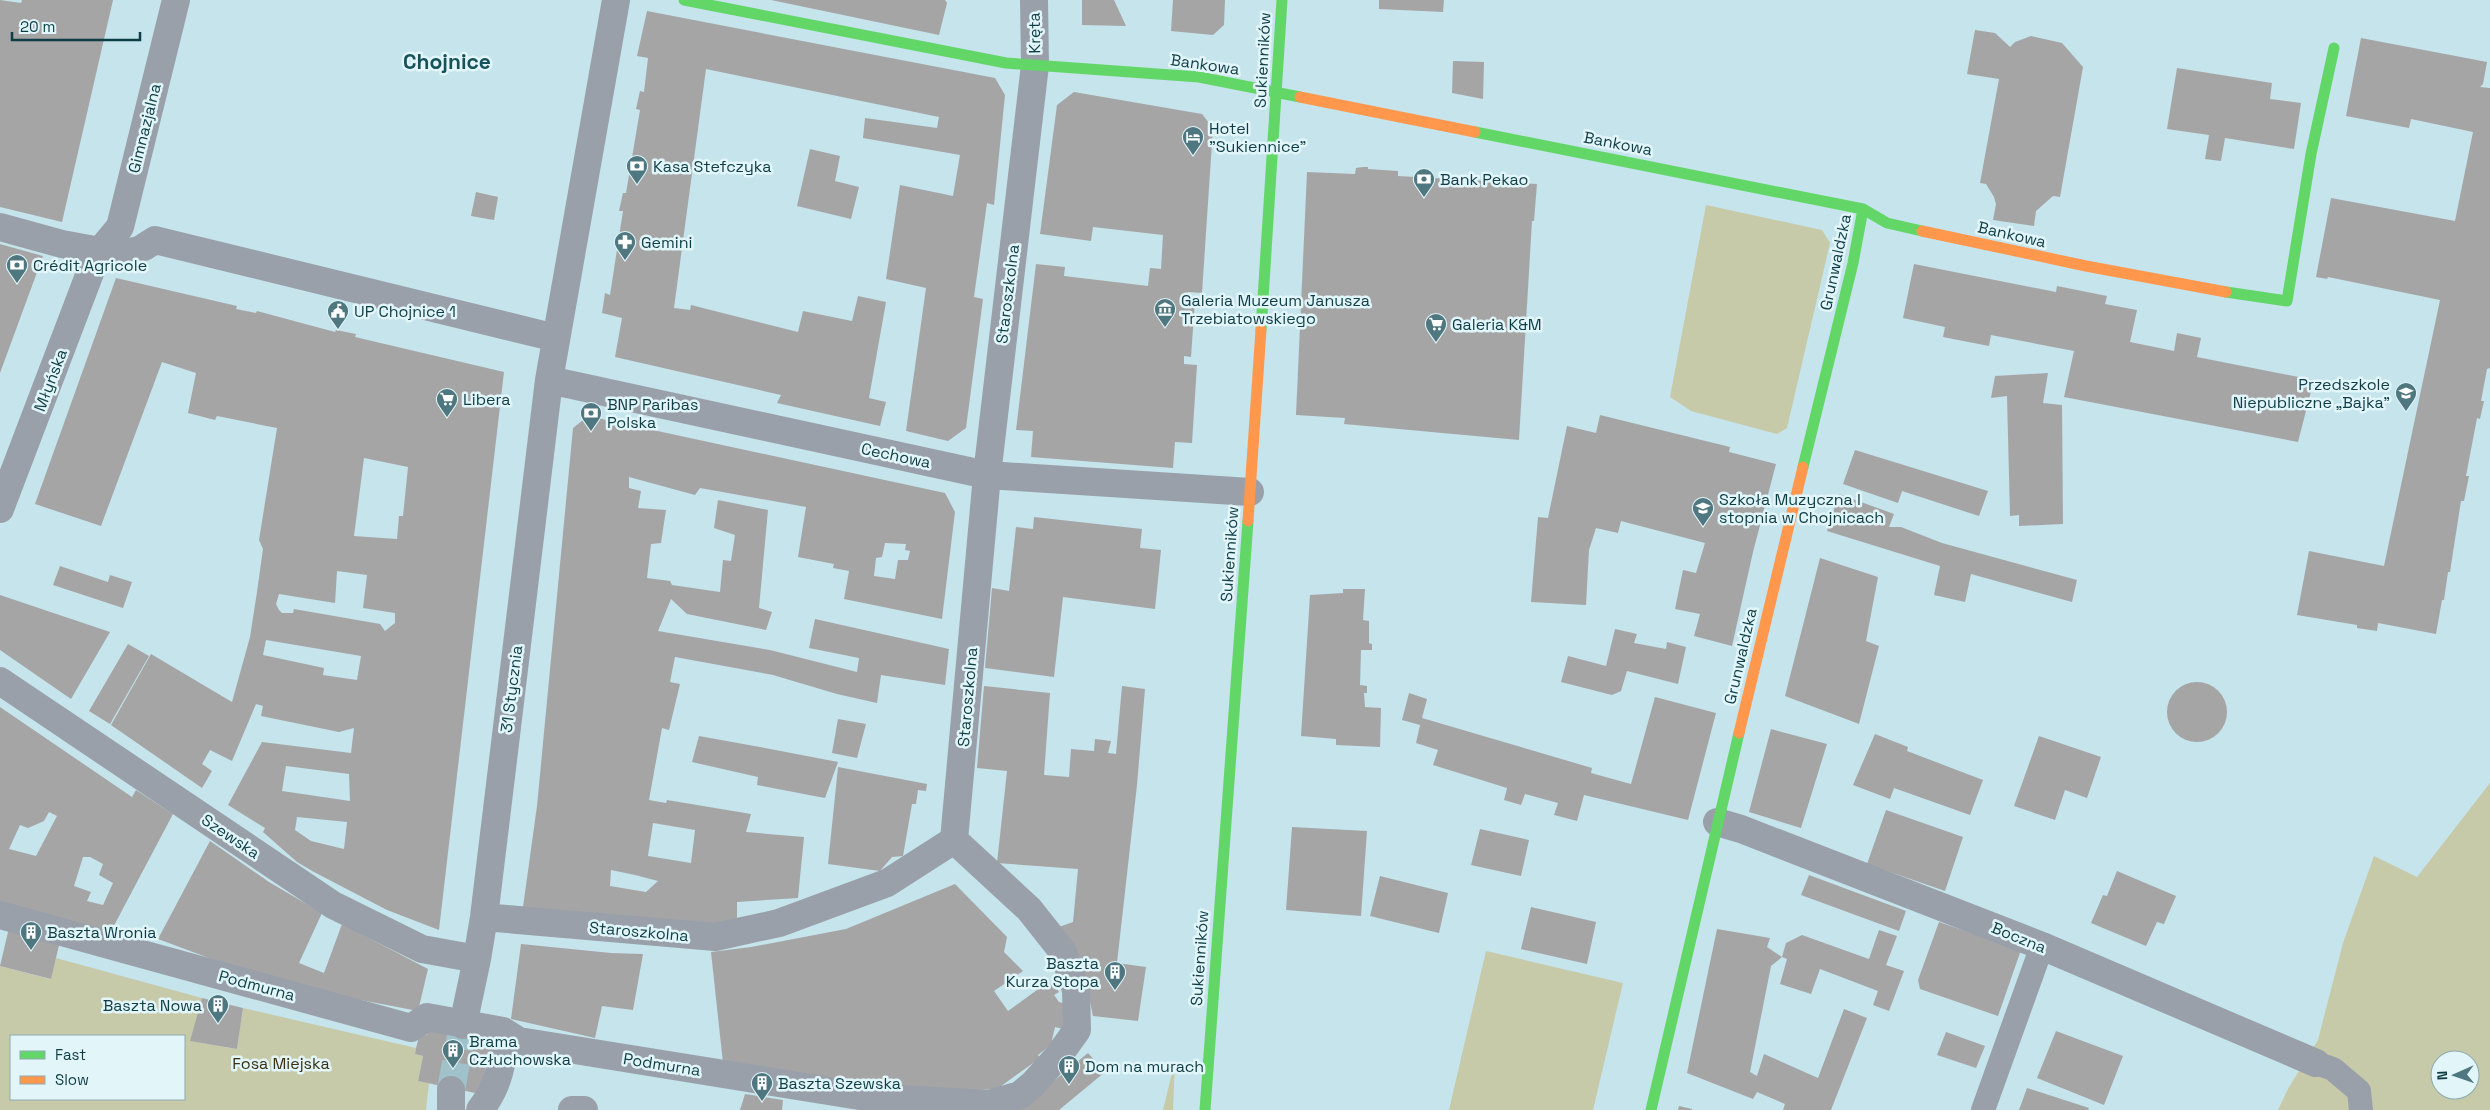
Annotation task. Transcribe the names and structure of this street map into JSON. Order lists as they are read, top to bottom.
{
  "streets": {
    "street": [
      "Kręta",
      "Sukienników",
      "Bankowa",
      "Gimnazjalna",
      "Grunwaldzka",
      "Staroszkolna",
      "Młyńska",
      "Cechowa",
      "31 Stycznia",
      "Szewska",
      "Boczna",
      "Podmurna"
    ]
  },
  "crossings": [
    ["Kręta", "Bankowa"],
    ["Kręta", "Staroszkolna"],
    ["Sukienników", "Bankowa"],
    ["Sukienników", "Cechowa"],
    ["Bankowa", "Grunwaldzka"],
    ["Bankowa", "Staroszkolna"],
    ["Gimnazjalna", "Młyńska"],
    ["Grunwaldzka", "Boczna"],
    ["Staroszkolna", "Cechowa"],
    ["Staroszkolna", "31 Stycznia"],
    ["Staroszkolna", "Podmurna"],
    ["Cechowa", "31 Stycznia"],
    ["31 Stycznia", "Szewska"],
    ["31 Stycznia", "Podmurna"]
  ],
  "districts": ["Chojnice"],
  "parks": ["Fosa Miejska"],
  "places": {
    "hotel": ["Hotel \"Sukiennice\""],
    "bank": [
      "Kasa Stefczyka",
      "Bank Pekao",
      "Crédit Agricole",
      "BNP Paribas Polska"
    ],
    "pharmacy": ["Gemini"],
    "museum": ["Galeria Muzeum Janusza Trzebiatowskiego"],
    "public building": ["UP Chojnice 1"],
    "supermarket": ["Galeria K&M", "Libera"],
    "school or university": ["Przedszkole Niepubliczne „Bajka”", "Szkoła Muzyczna I stopnia w Chojnicach"],
    "building": [
      "Baszta Wronia",
      "Baszta Kurza Stopa",
      "Baszta Nowa",
      "Brama Człuchowska",
      "Dom na murach",
      "Baszta Szewska"
    ]
  },
  "legend": ["Fast", "Slow"],
  "scale_bar": "20 m",
  "north": "left"
}
